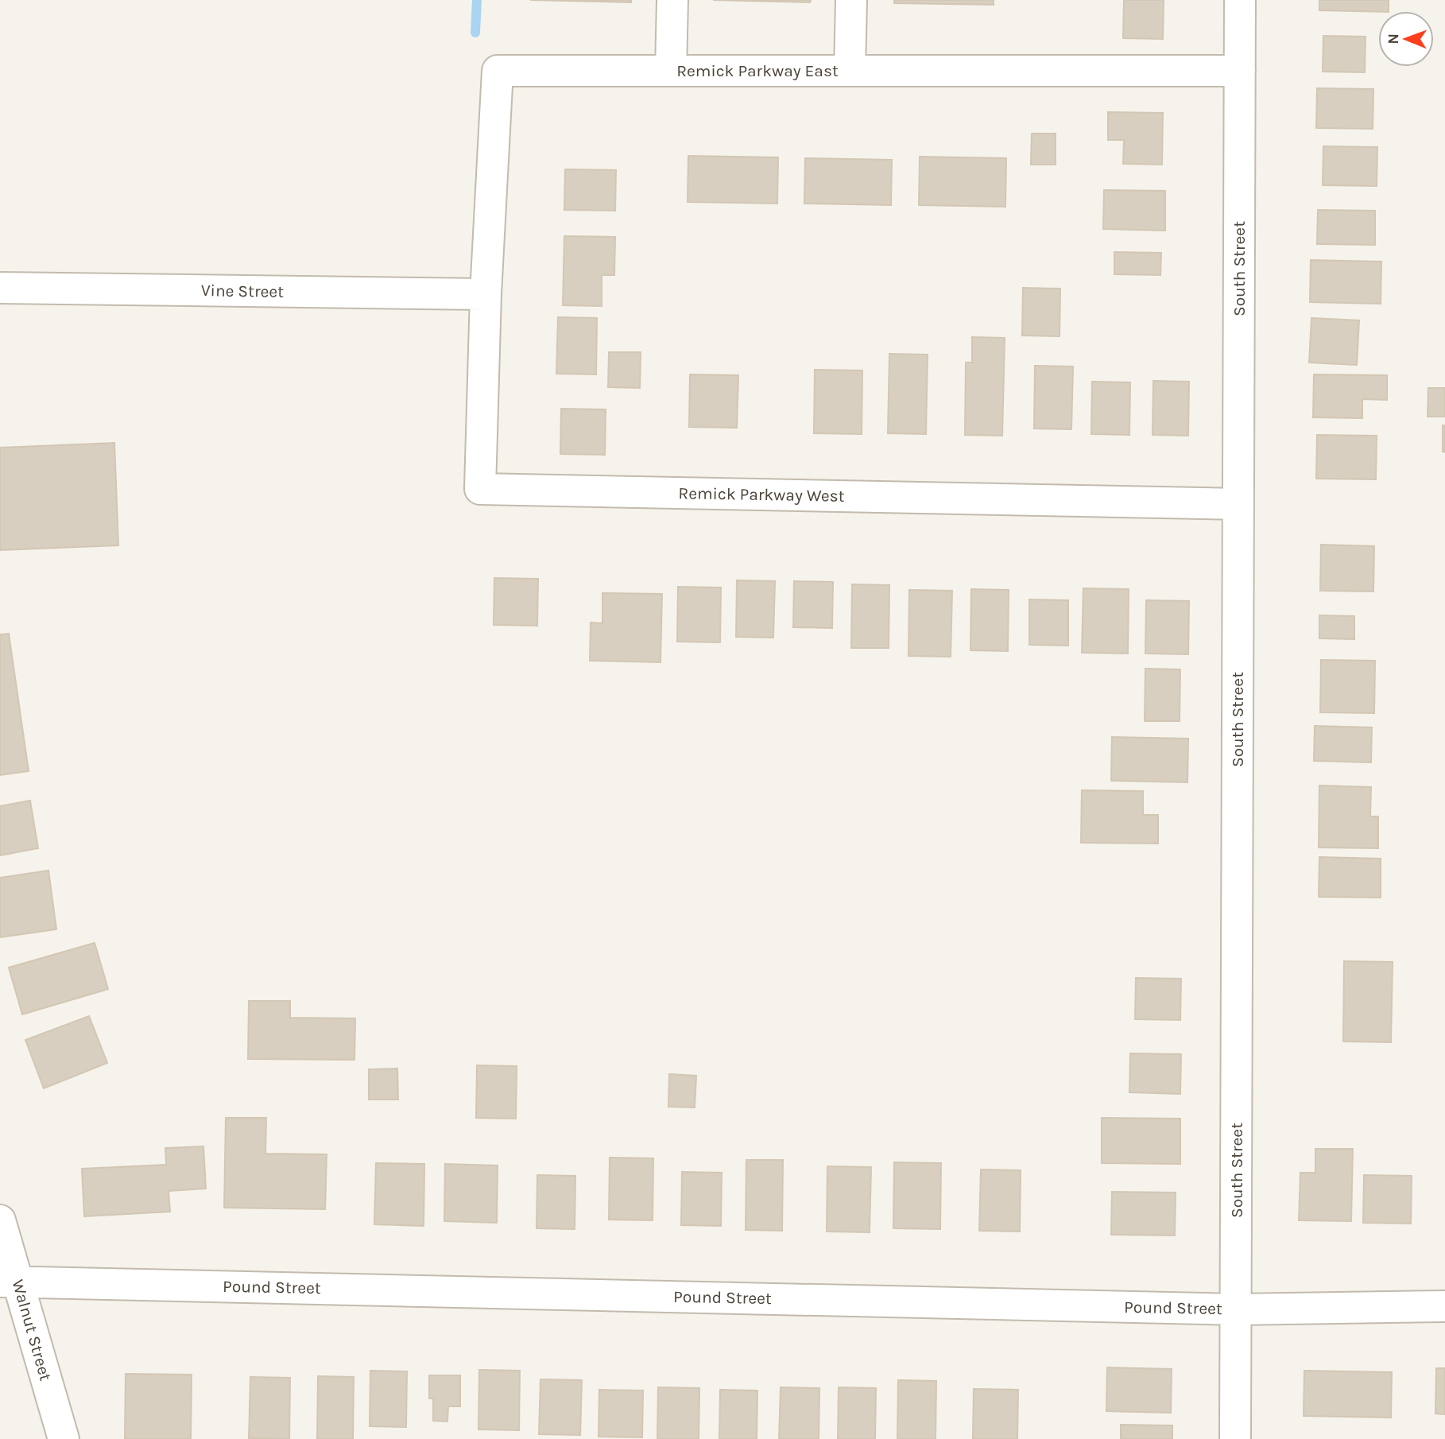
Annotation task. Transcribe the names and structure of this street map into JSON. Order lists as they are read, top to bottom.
{
  "streets": {
    "street": [
      "Remick Parkway East",
      "South Street",
      "Vine Street",
      "Remick Parkway West",
      "Pound Street",
      "Walnut Street"
    ]
  },
  "crossings": [
    ["Remick Parkway East", "South Street"],
    ["Remick Parkway East", "Vine Street"],
    ["Remick Parkway East", "Remick Parkway West"],
    ["South Street", "Remick Parkway West"],
    ["South Street", "Pound Street"],
    ["Vine Street", "Remick Parkway West"],
    ["Pound Street", "Walnut Street"]
  ],
  "north": "left"
}
